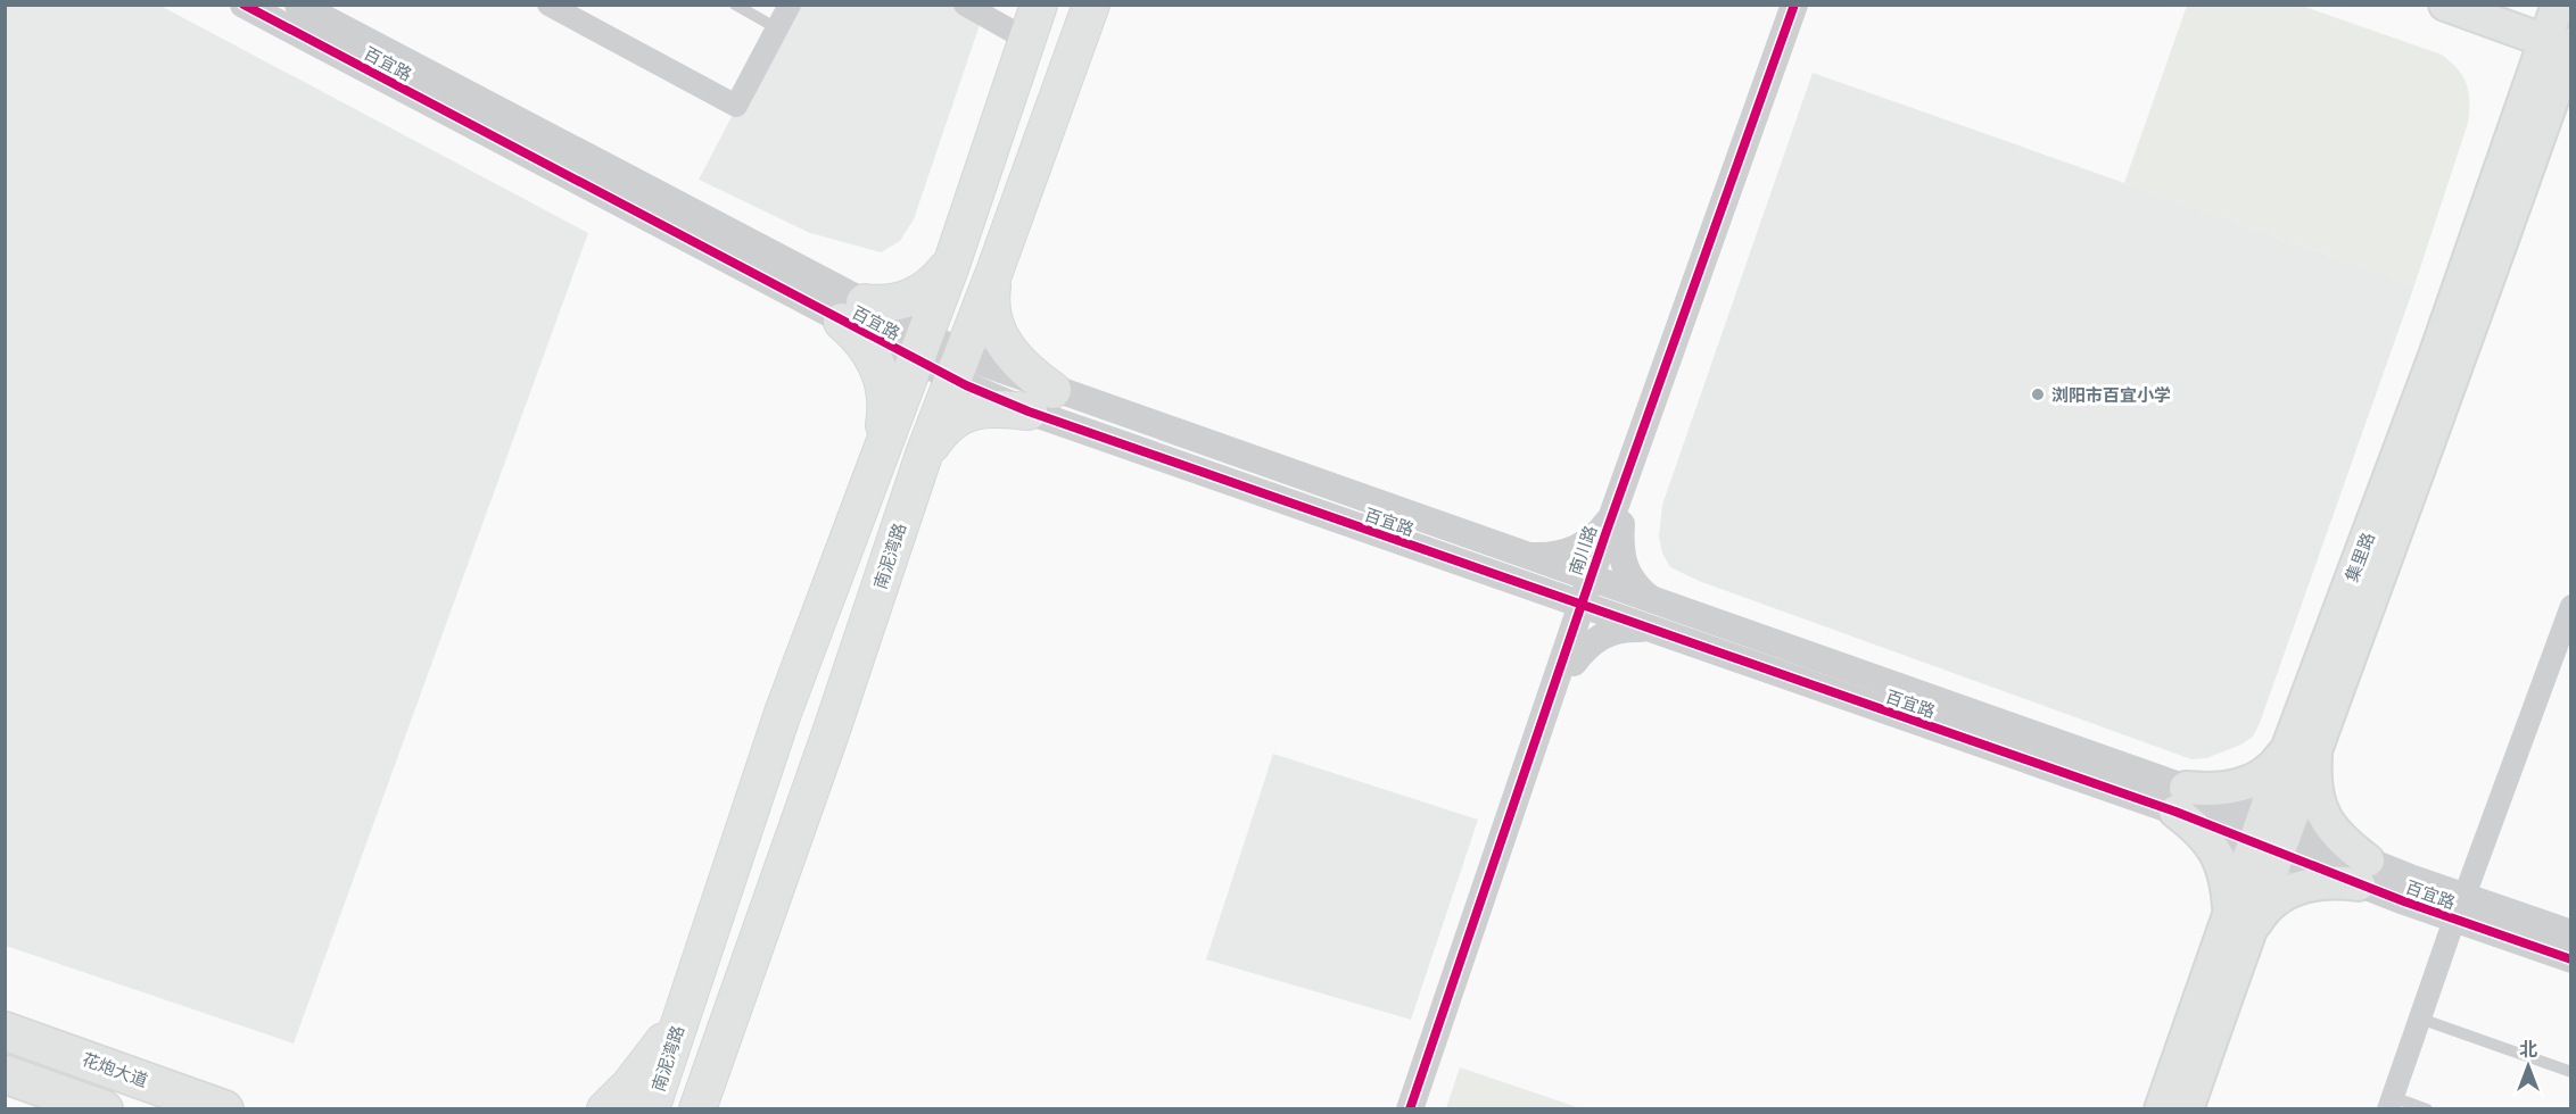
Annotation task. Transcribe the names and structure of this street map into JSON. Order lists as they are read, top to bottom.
{
  "streets": {
    "highway": ["花炮大道"],
    "main road": ["南泥湾路", "集里路"],
    "street": ["百宜路", "南川路"]
  },
  "crossings": [
    ["百宜路", "南川路"],
    ["百宜路", "南泥湾路"],
    ["百宜路", "集里路"]
  ],
  "places": ["浏阳市百宜小学"],
  "north": "top"
}
